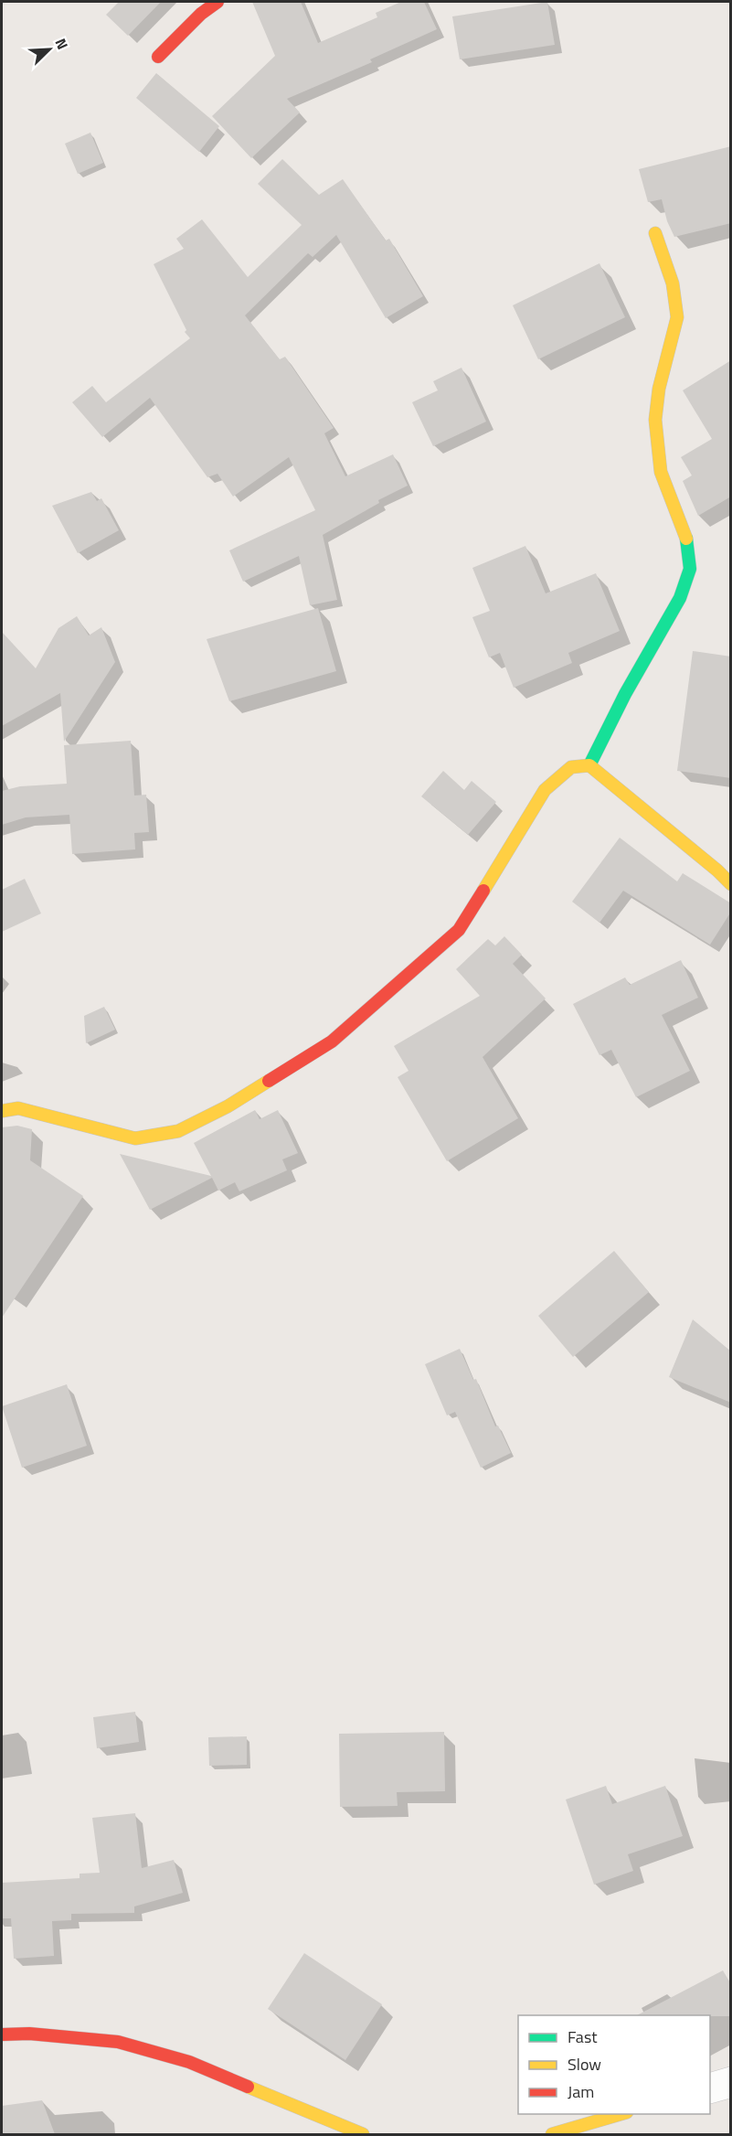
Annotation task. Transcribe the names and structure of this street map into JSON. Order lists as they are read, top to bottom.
{
  "legend": ["Fast", "Slow", "Jam"],
  "north": "top right"
}
